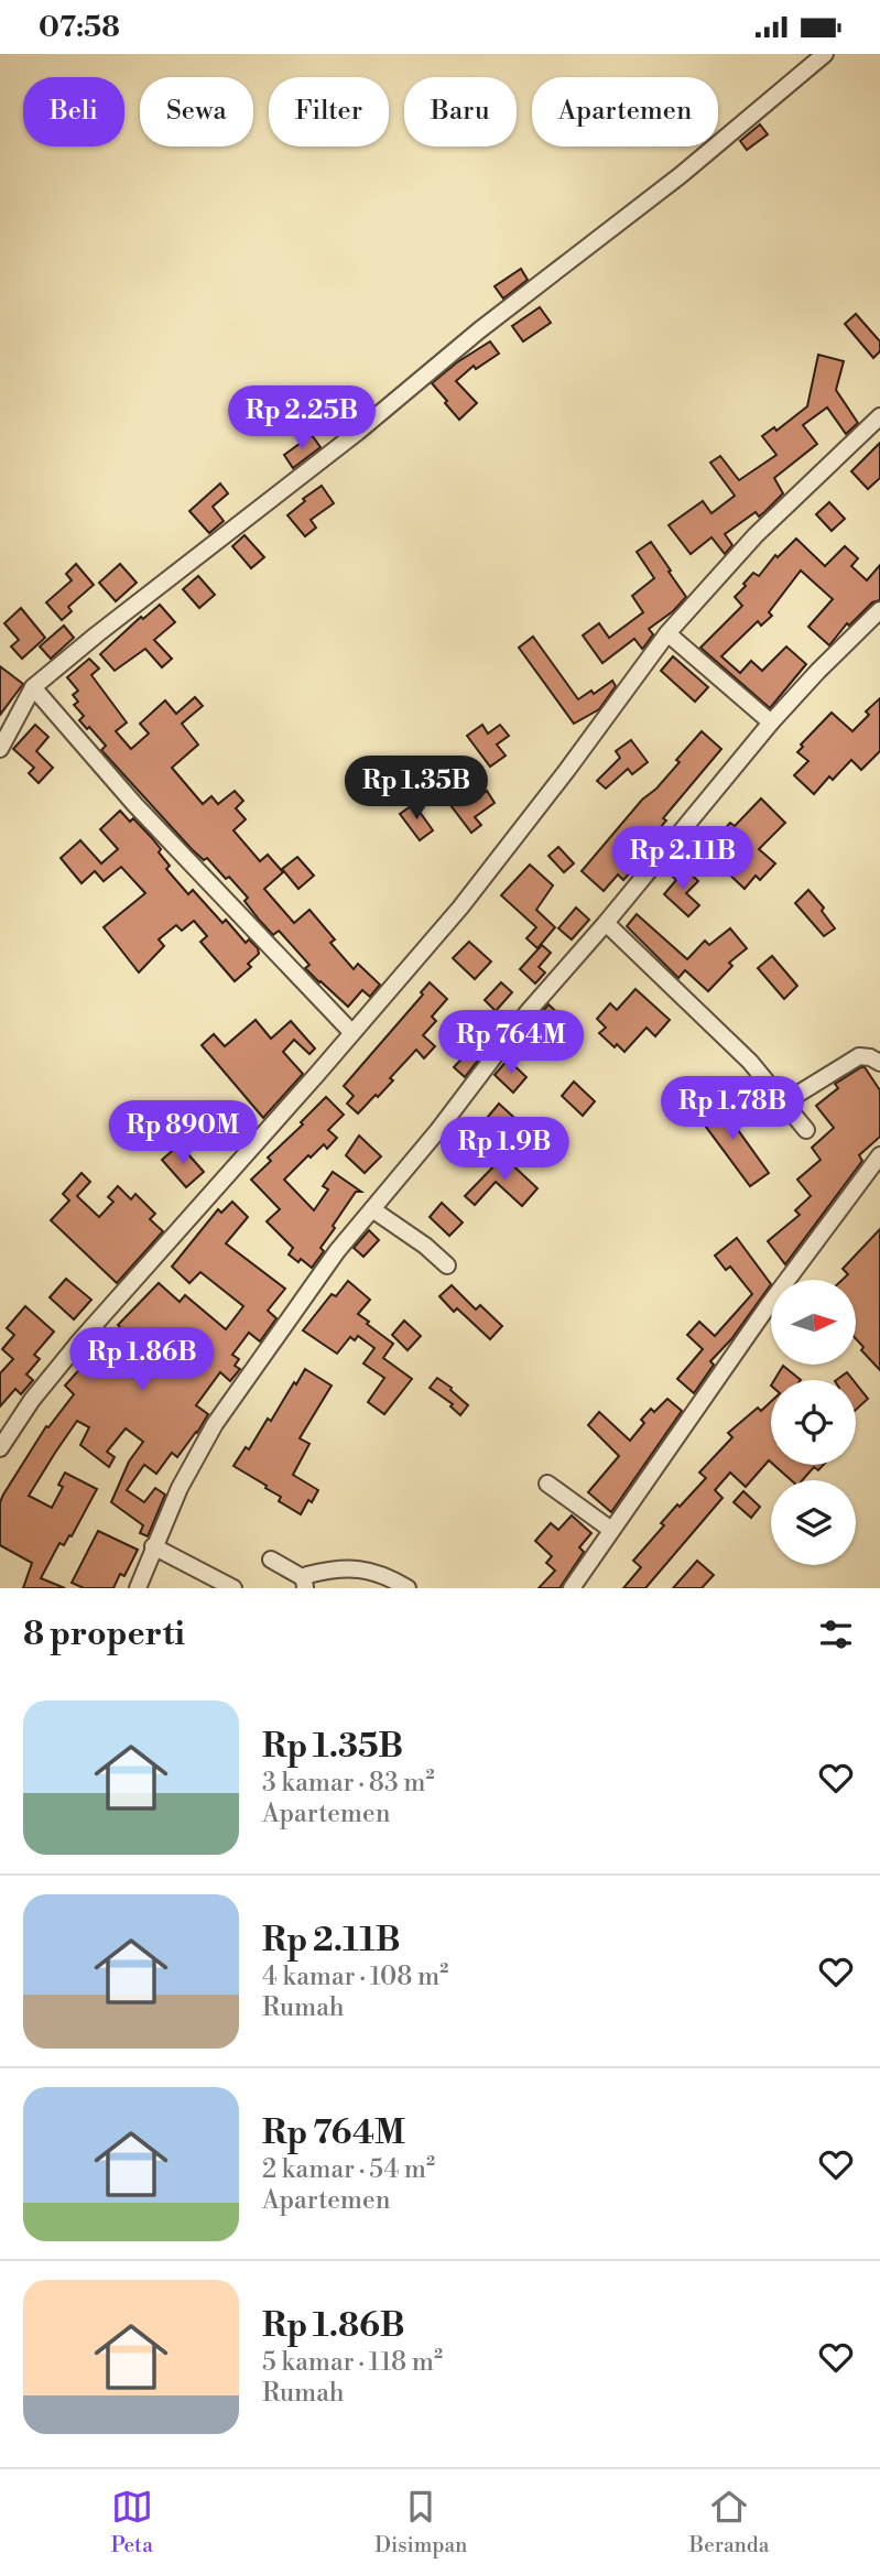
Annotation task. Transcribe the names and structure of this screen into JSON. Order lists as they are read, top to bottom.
{
  "north": "right",
  "page": {
    "status": "07:58",
    "chip": [
      "Beli",
      "Sewa",
      "Filter",
      "Baru",
      "Apartemen"
    ],
    "price": [
      "Rp 2.25B",
      "Rp 1.35B",
      "Rp 2.11B",
      "Rp 764M",
      "Rp 1.78B",
      "Rp 890M",
      "Rp 1.9B",
      "Rp 1.86B"
    ],
    "heading": "8 properti",
    "list": [
      {
        "name": "Rp 1.35B",
        "note": "3 kamar · 83 m² · Apartemen"
      },
      {
        "name": "Rp 2.11B",
        "note": "4 kamar · 108 m² · Rumah"
      },
      {
        "name": "Rp 764M",
        "note": "2 kamar · 54 m² · Apartemen"
      },
      {
        "name": "Rp 1.86B",
        "note": "5 kamar · 118 m² · Rumah"
      }
    ],
    "tabs": ["Peta", "Disimpan", "Beranda"]
  }
}
